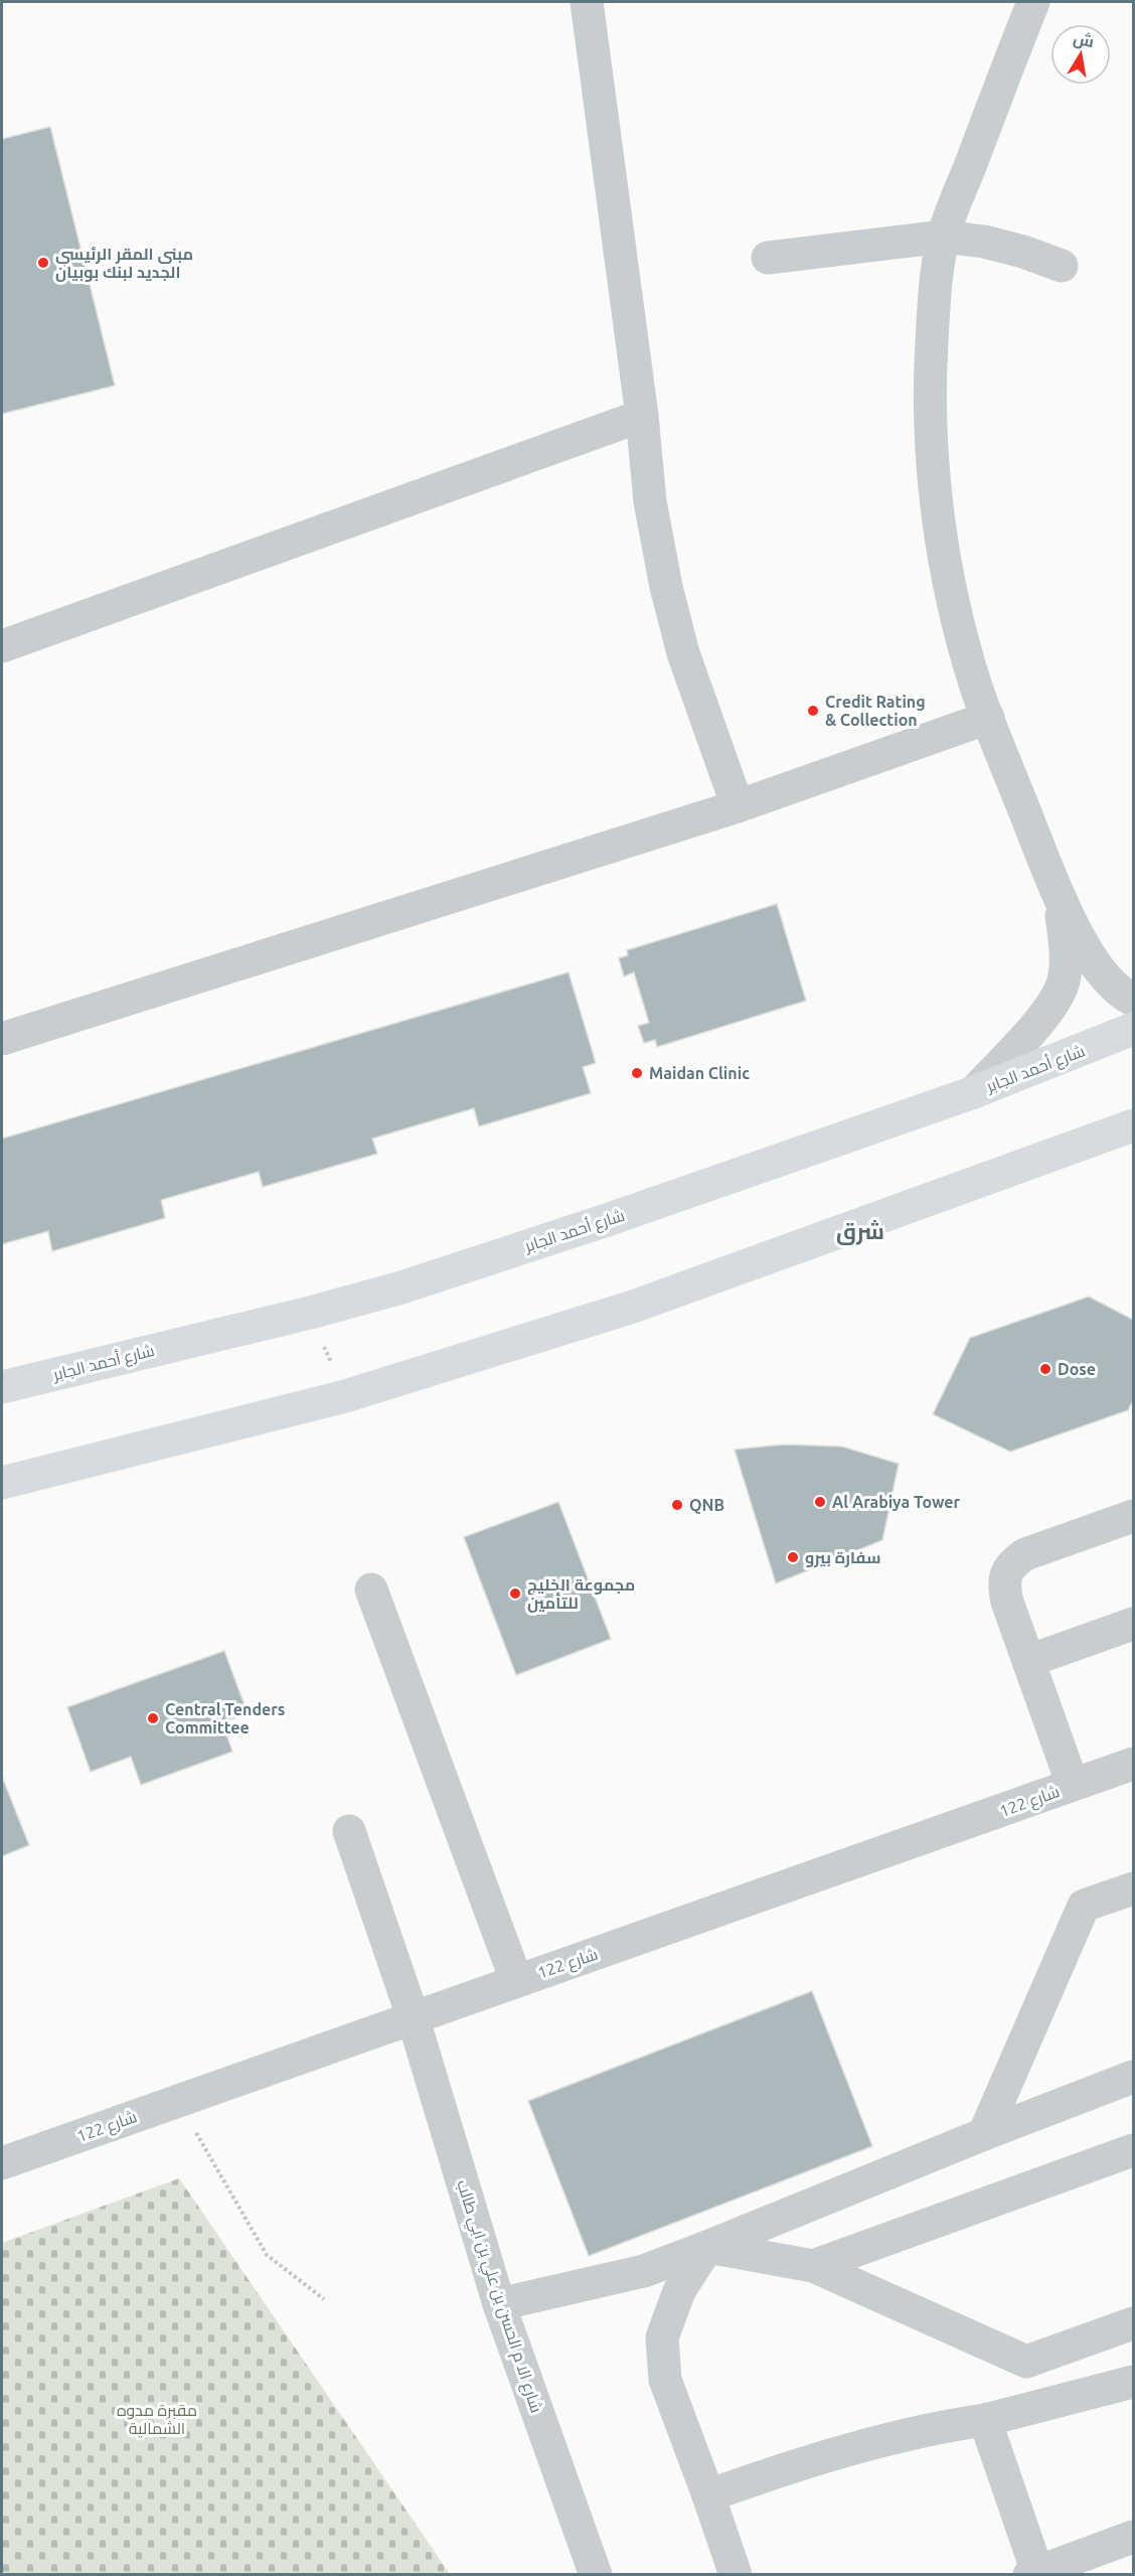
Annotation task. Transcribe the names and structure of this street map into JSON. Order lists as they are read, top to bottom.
{
  "streets": {
    "main road": ["شارع أحمد الجابر"],
    "street": ["شارع 122", "شارع الا م الحسن بن علي بن ابي طالب"]
  },
  "crossings": [
    ["شارع 122", "شارع الا م الحسن بن علي بن ابي طالب"]
  ],
  "districts": ["شرق"],
  "parks": ["مقبرة مدوه الشمالية"],
  "places": [
    "مبنى المقر الرئيسي الجديد لبنك بوبيان",
    "Credit Rating & Collection",
    "Maidan Clinic",
    "Dose",
    "Al Arabiya Tower",
    "QNB",
    "سفارة بيرو",
    "مجموعة الخليج للتأمين",
    "Central Tenders Committee"
  ],
  "north": "top"
}
